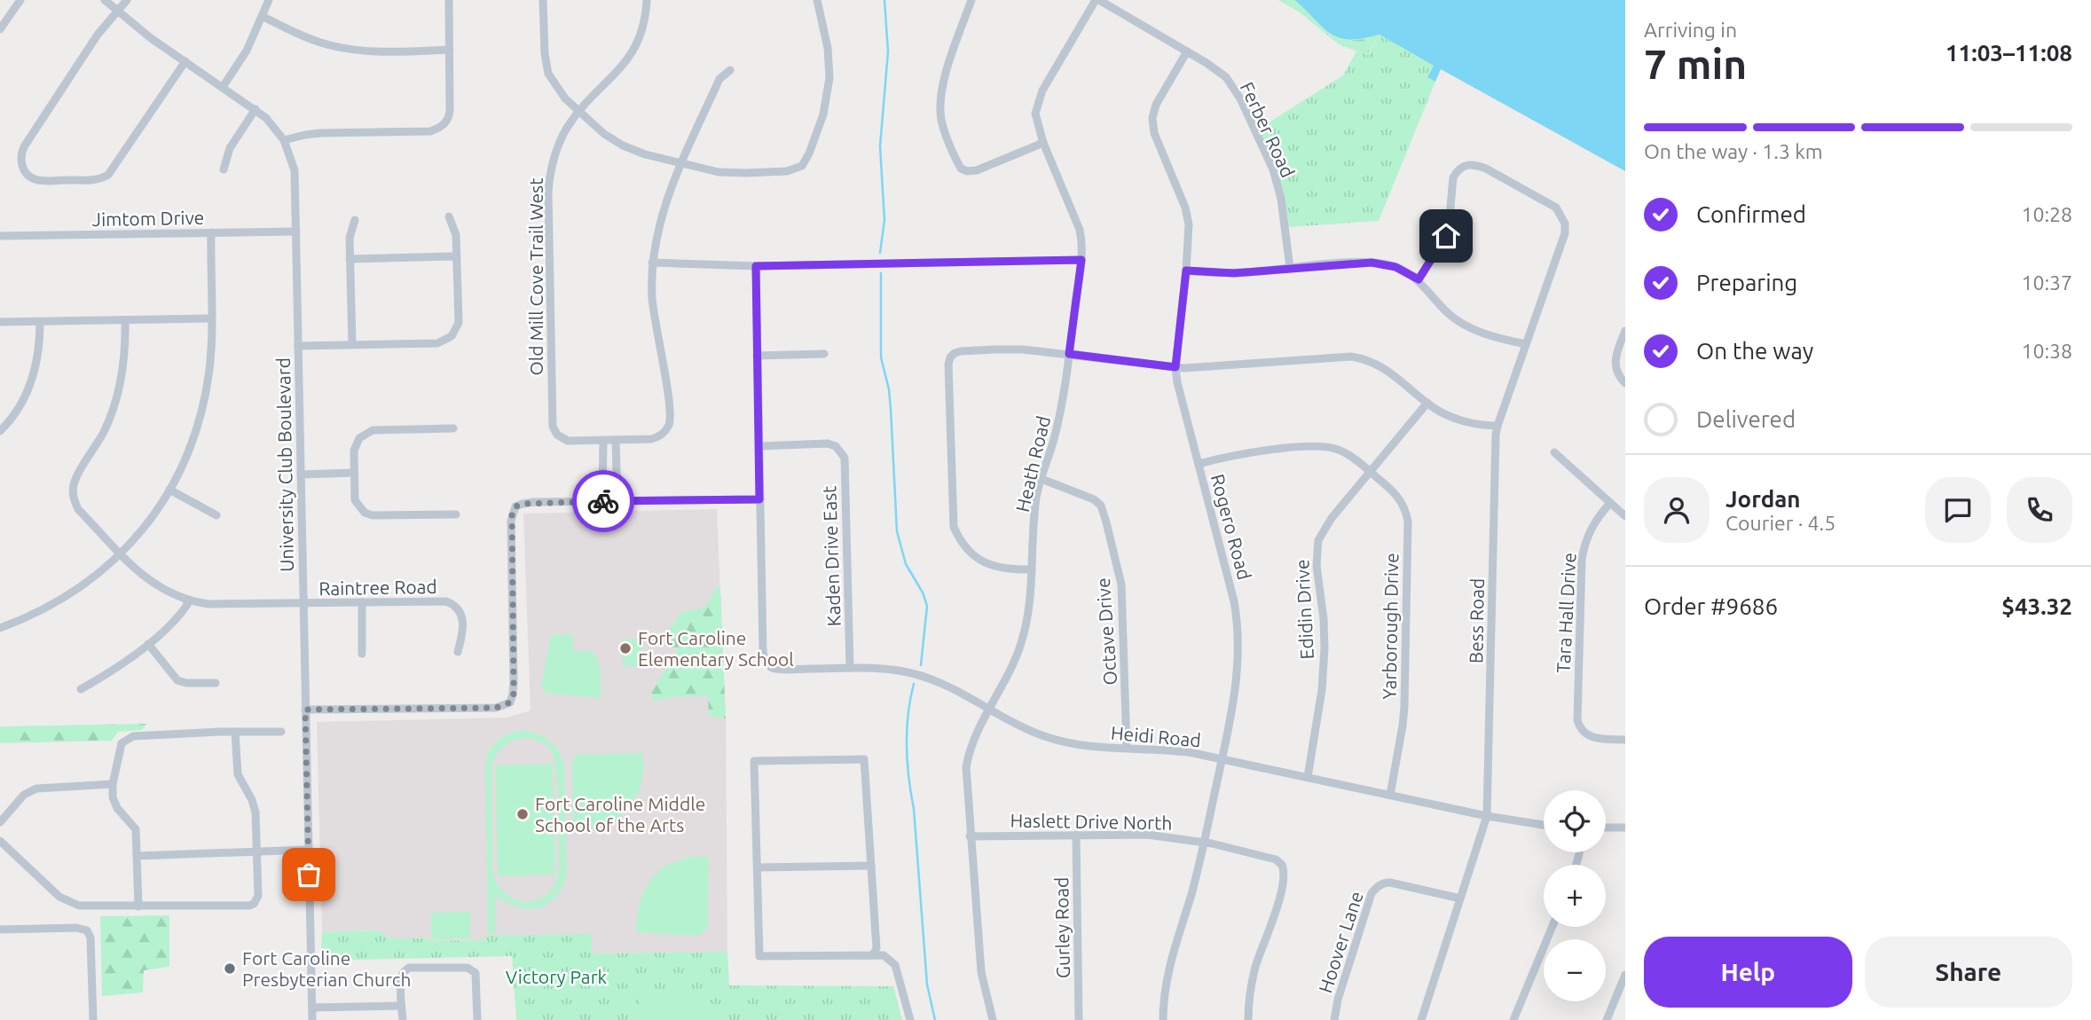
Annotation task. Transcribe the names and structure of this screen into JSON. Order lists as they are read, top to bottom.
{
  "streets": {
    "street": [
      "Ferber Road",
      "Jimtom Drive",
      "Old Mill Cove Trail West",
      "Heath Road",
      "University Club Boulevard",
      "Rogero Road",
      "Kaden Drive East",
      "Raintree Road",
      "Edidin Drive",
      "Tara Hall Drive",
      "Bess Road",
      "Yarborough Drive",
      "Octave Drive",
      "Heidi Road",
      "Haslett Drive North",
      "Gurley Road",
      "Hoover Lane"
    ]
  },
  "crossings": [
    ["Ferber Road", "Heath Road"],
    ["Ferber Road", "Rogero Road"],
    ["Jimtom Drive", "University Club Boulevard"],
    ["Heath Road", "Octave Drive"],
    ["Heath Road", "Heidi Road"],
    ["Heath Road", "Haslett Drive North"],
    ["University Club Boulevard", "Raintree Road"],
    ["Rogero Road", "Yarborough Drive"],
    ["Rogero Road", "Heidi Road"],
    ["Rogero Road", "Haslett Drive North"],
    ["Kaden Drive East", "Heidi Road"],
    ["Edidin Drive", "Yarborough Drive"],
    ["Edidin Drive", "Heidi Road"],
    ["Bess Road", "Heidi Road"],
    ["Bess Road", "Hoover Lane"],
    ["Yarborough Drive", "Heidi Road"],
    ["Octave Drive", "Heidi Road"],
    ["Haslett Drive North", "Gurley Road"]
  ],
  "parks": ["Victory Park"],
  "places": ["Fort Caroline Elementary School", "Fort Caroline Middle School of the Arts", "Fort Caroline Presbyterian Church"],
  "page": {
    "heading": ["7 min", "Arriving in", "11:03–11:08"],
    "panel": [
      "Jordan",
      "Courier · 4.5",
      "Order #9686",
      "$43.32"
    ],
    "bar": "On the way · 1.3 km",
    "list": [
      ["Confirmed", "10:28"],
      ["Preparing", "10:37"],
      ["On the way", "10:38"],
      "Delivered"
    ],
    "map_buttons": ["+", "−"],
    "buttons": ["Help", "Share"]
  }
}
